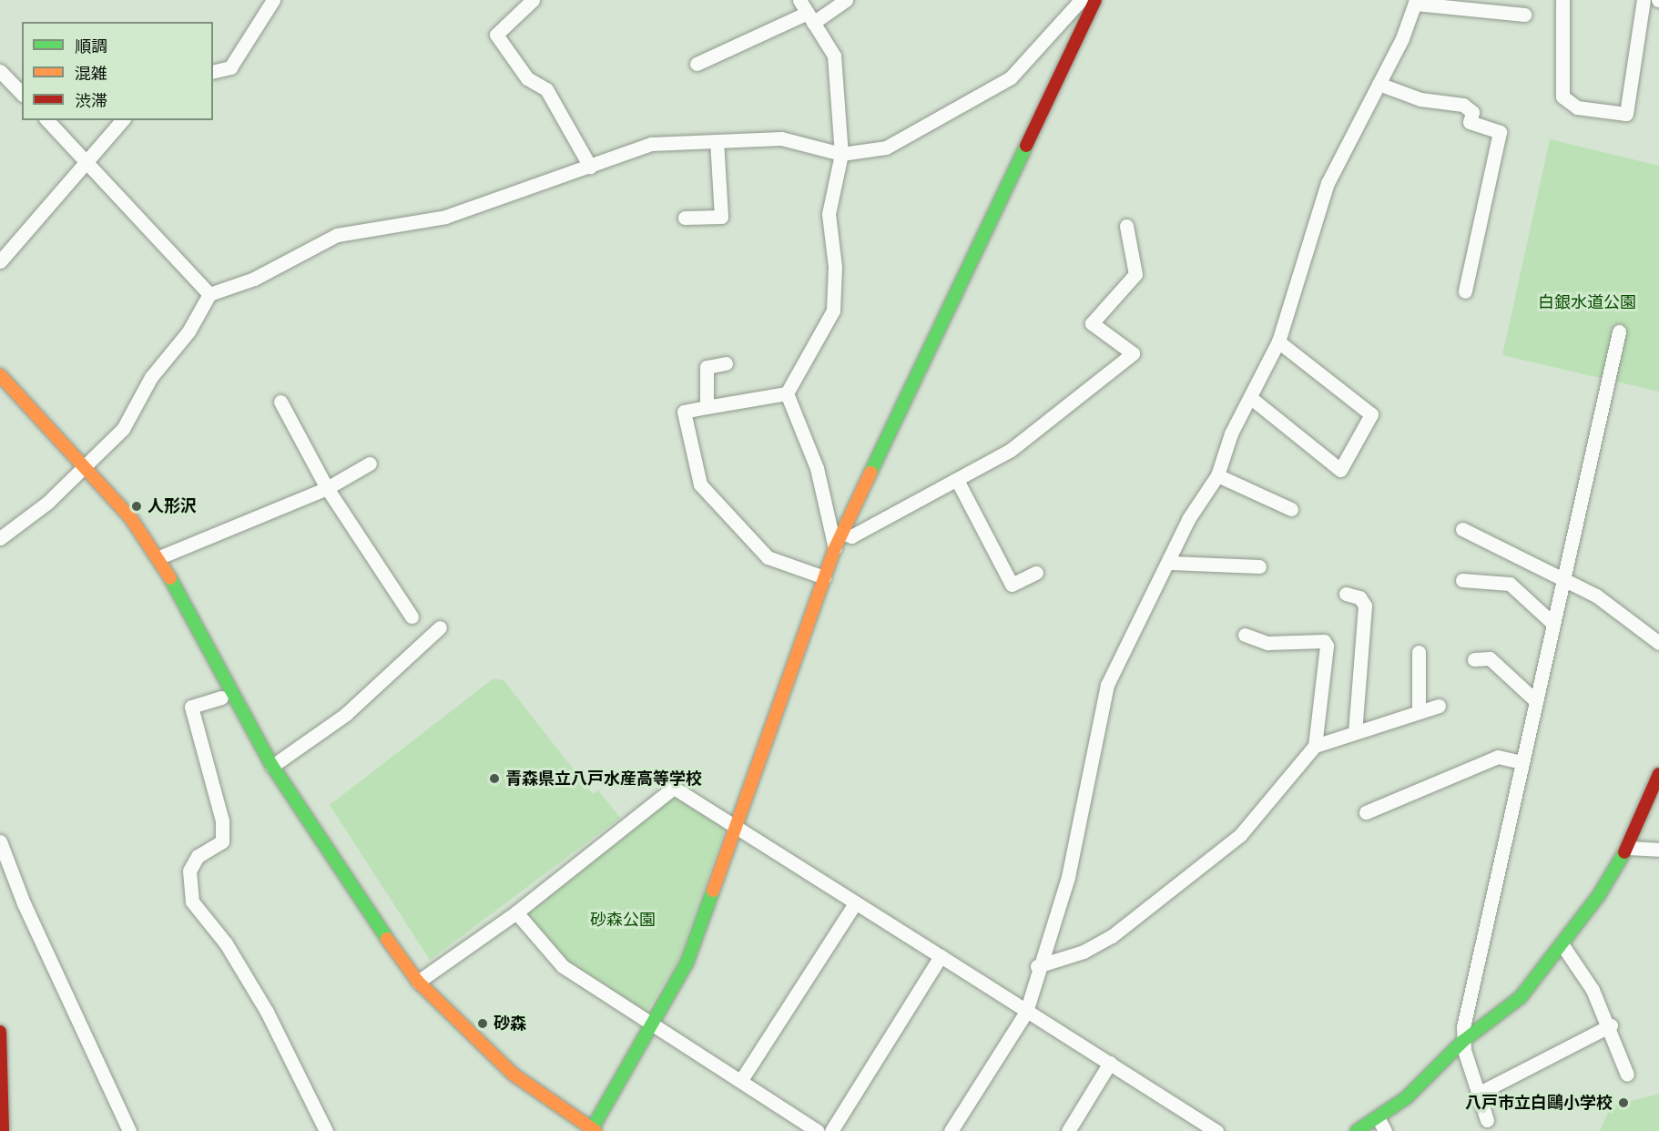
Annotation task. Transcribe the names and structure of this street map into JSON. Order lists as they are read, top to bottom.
{
  "parks": ["白銀水道公園", "砂森公園"],
  "places": [
    "人形沢",
    "青森県立八戸水産高等学校",
    "砂森",
    "八戸市立白鷗小学校"
  ],
  "legend": ["順調", "混雑", "渋滞"]
}
